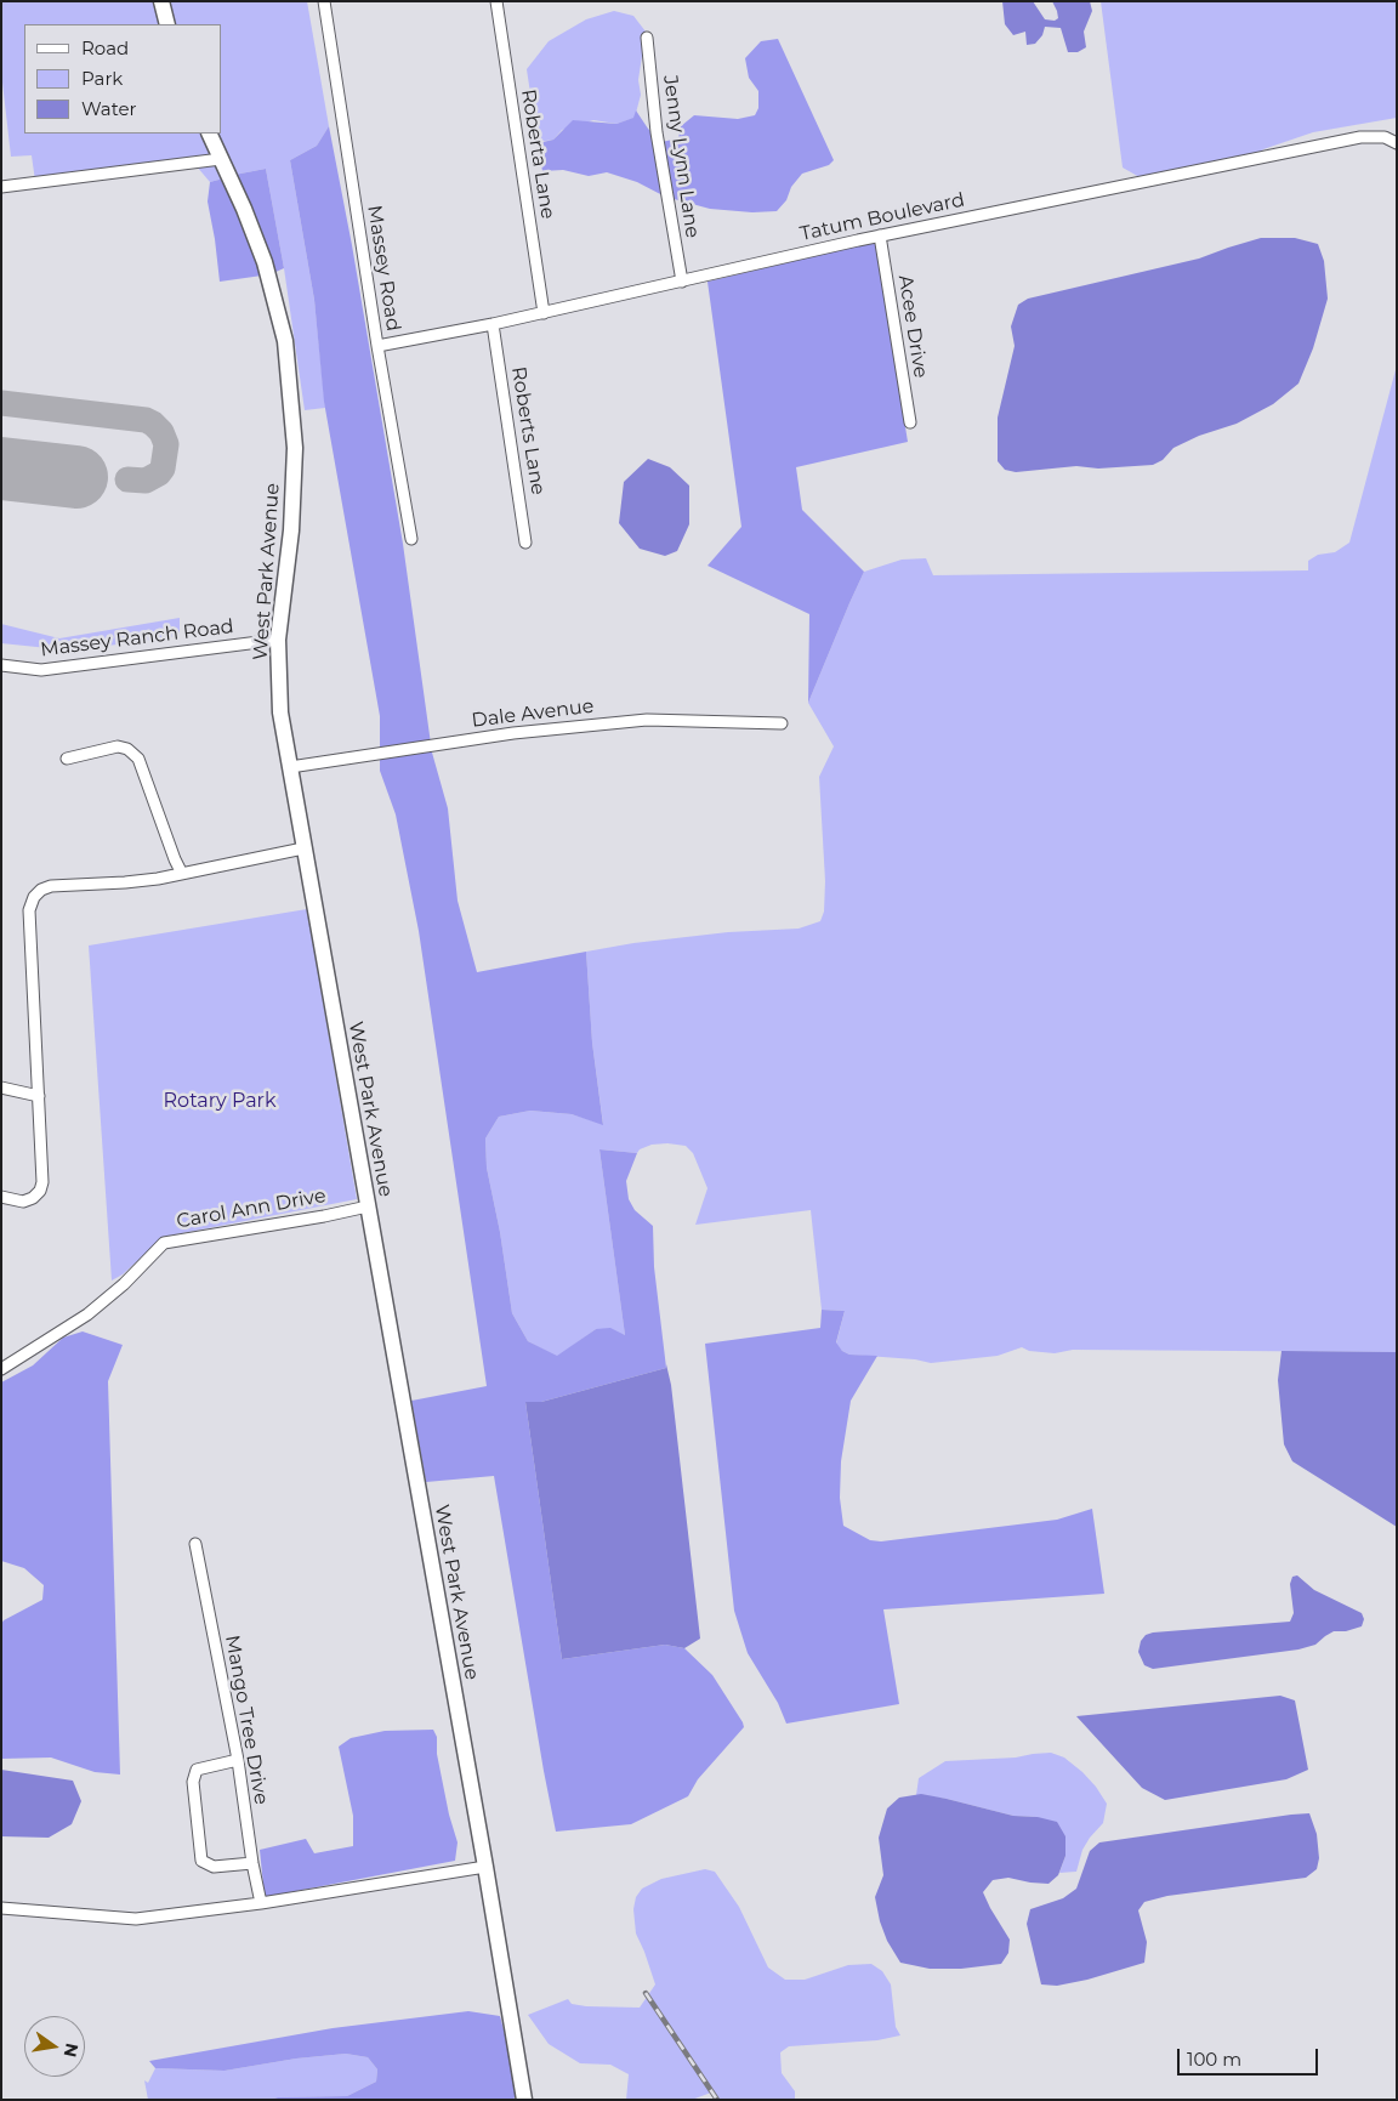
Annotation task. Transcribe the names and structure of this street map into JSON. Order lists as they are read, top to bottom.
{
  "streets": {
    "street": [
      "Roberta Lane",
      "Jenny Lynn Lane",
      "Tatum Boulevard",
      "Massey Road",
      "Acee Drive",
      "Roberts Lane",
      "West Park Avenue",
      "Massey Ranch Road",
      "Dale Avenue",
      "Carol Ann Drive",
      "Mango Tree Drive"
    ]
  },
  "crossings": [
    ["Roberta Lane", "Tatum Boulevard"],
    ["Jenny Lynn Lane", "Tatum Boulevard"],
    ["Tatum Boulevard", "Massey Road"],
    ["Tatum Boulevard", "Acee Drive"],
    ["Tatum Boulevard", "Roberts Lane"],
    ["West Park Avenue", "Massey Ranch Road"],
    ["West Park Avenue", "Dale Avenue"],
    ["West Park Avenue", "Carol Ann Drive"]
  ],
  "parks": ["Rotary Park"],
  "legend": ["Road", "Park", "Water"],
  "scale_bar": "100 m",
  "north": "right"
}
